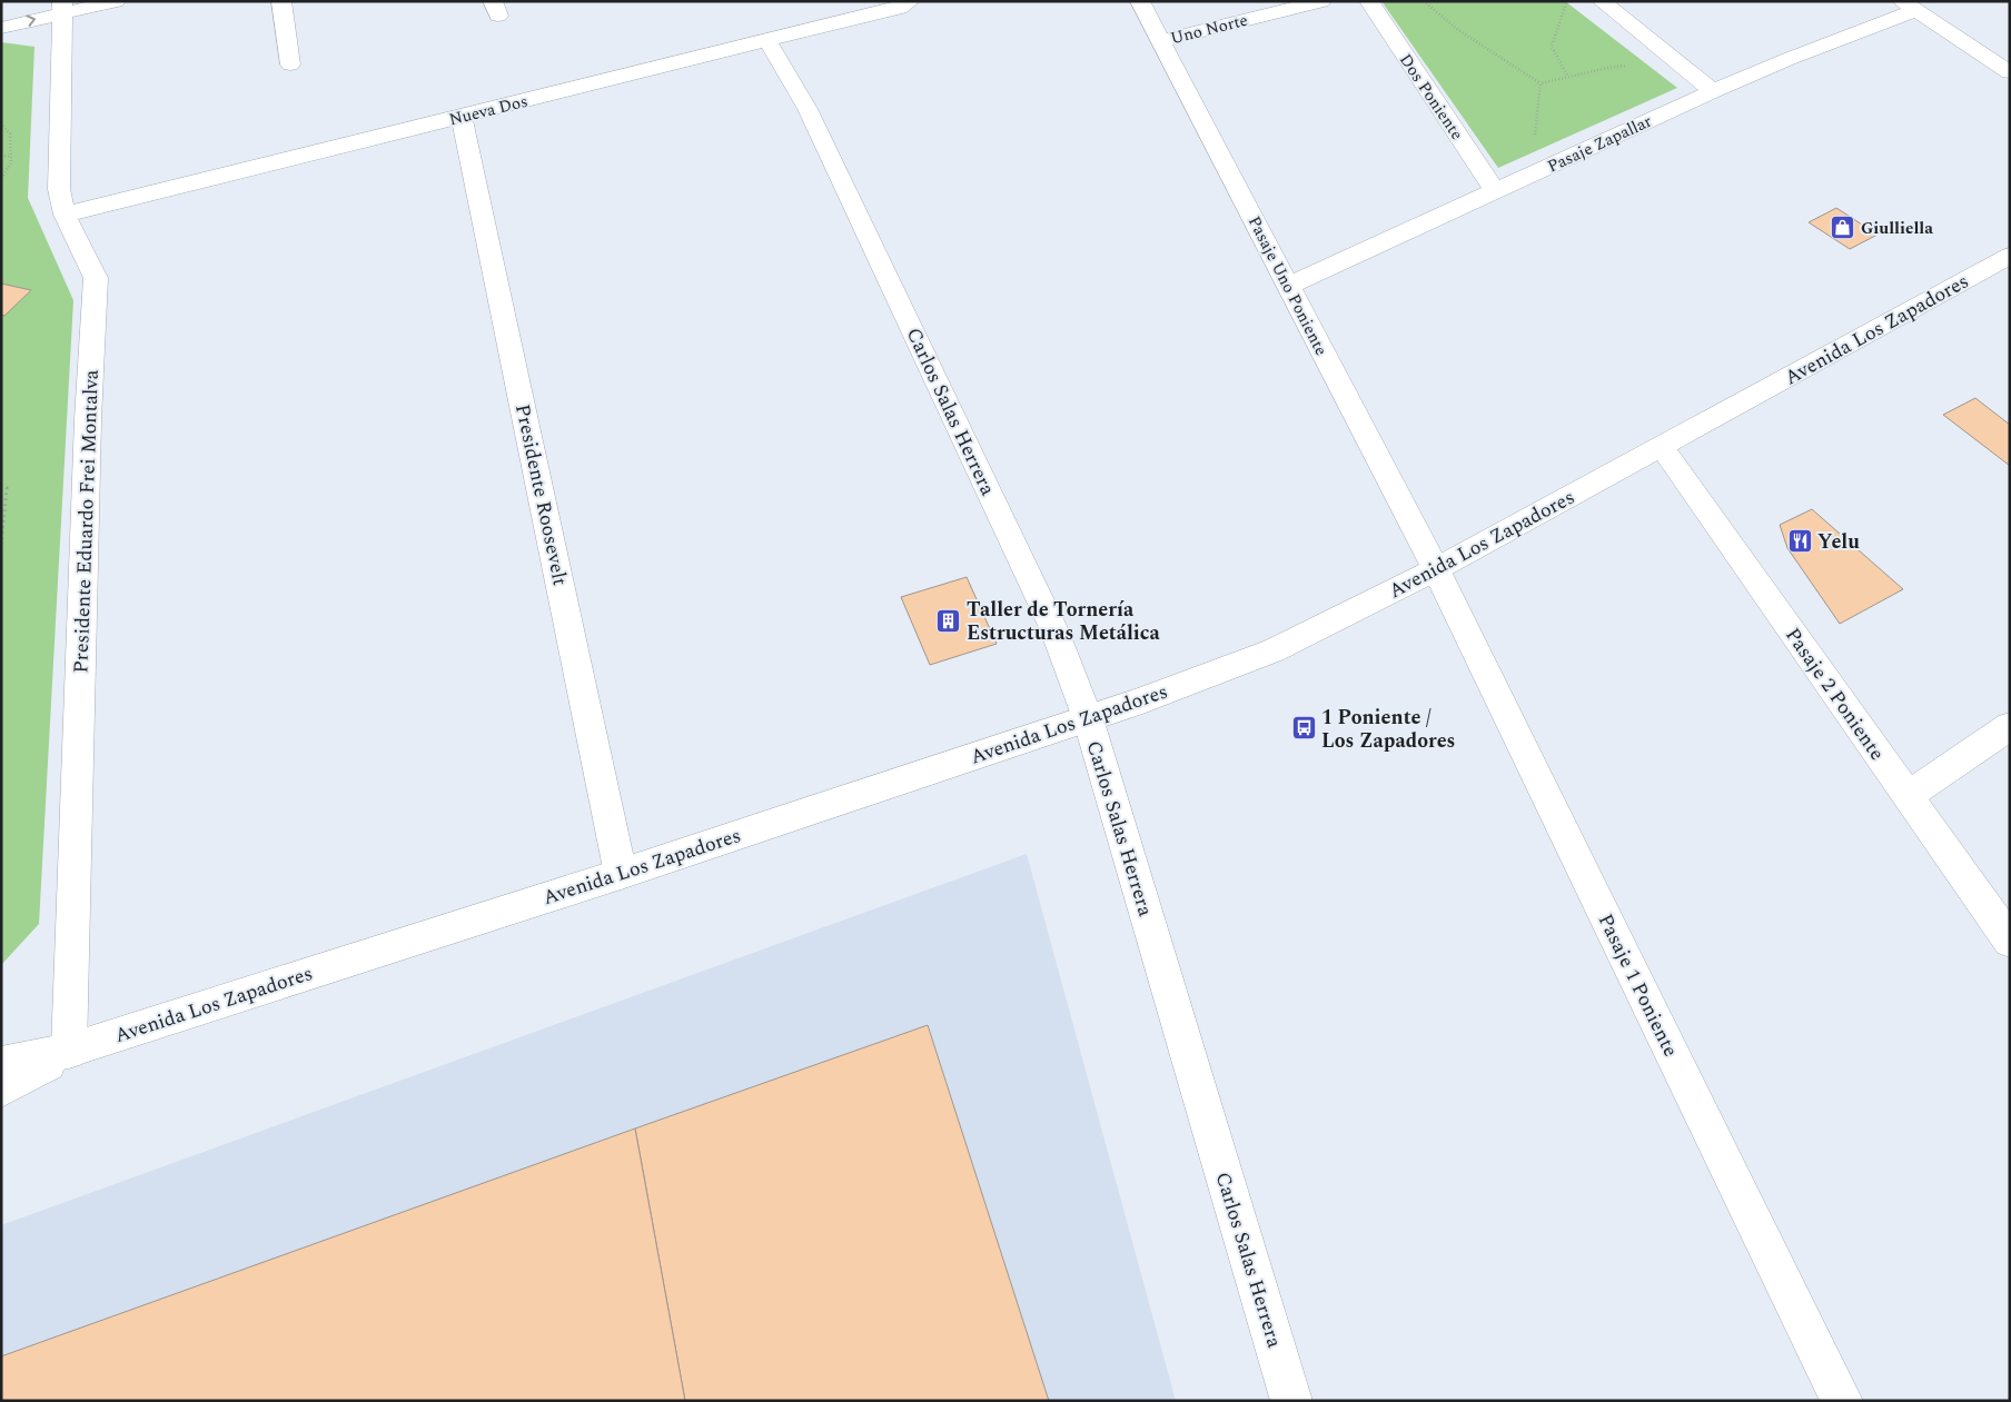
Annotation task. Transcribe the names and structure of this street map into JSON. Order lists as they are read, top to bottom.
{
  "streets": {
    "street": [
      "Uno Norte",
      "Dos Poniente",
      "Nueva Dos",
      "Pasaje Zapallar",
      "Pasaje Uno Poniente",
      "Avenida Los Zapadores",
      "Carlos Salas Herrera",
      "Presidente Roosevelt",
      "Presidente Eduardo Frei Montalva",
      "Pasaje 2 Poniente",
      "Pasaje 1 Poniente"
    ]
  },
  "crossings": [
    ["Uno Norte", "Pasaje Uno Poniente"],
    ["Dos Poniente", "Pasaje Zapallar"],
    ["Nueva Dos", "Carlos Salas Herrera"],
    ["Nueva Dos", "Presidente Roosevelt"],
    ["Nueva Dos", "Presidente Eduardo Frei Montalva"],
    ["Pasaje Zapallar", "Pasaje Uno Poniente"],
    ["Pasaje Uno Poniente", "Avenida Los Zapadores"],
    ["Pasaje Uno Poniente", "Pasaje 1 Poniente"],
    ["Avenida Los Zapadores", "Carlos Salas Herrera"],
    ["Avenida Los Zapadores", "Presidente Roosevelt"],
    ["Avenida Los Zapadores", "Presidente Eduardo Frei Montalva"],
    ["Avenida Los Zapadores", "Pasaje 2 Poniente"],
    ["Avenida Los Zapadores", "Pasaje 1 Poniente"]
  ],
  "places": {
    "shop": ["Giulliella"],
    "restaurant": ["Yelu"],
    "building": ["Taller de Tornería Estructuras Metálica"],
    "bus stop": ["1 Poniente / Los Zapadores"]
  }
}
